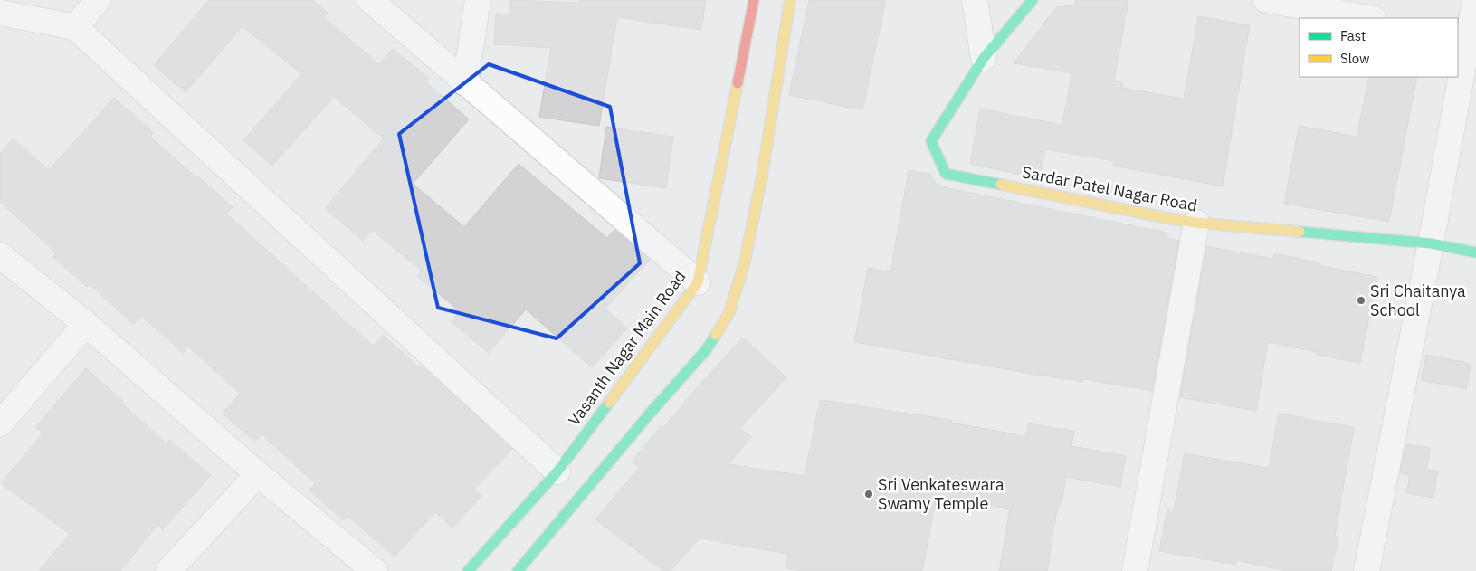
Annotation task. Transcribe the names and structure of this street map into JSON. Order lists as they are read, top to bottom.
{
  "streets": {
    "street": ["Sardar Patel Nagar Road", "Vasanth Nagar Main Road"]
  },
  "places": ["Sri Chaitanya School", "Sri Venkateswara Swamy Temple"],
  "legend": ["Fast", "Slow"]
}
